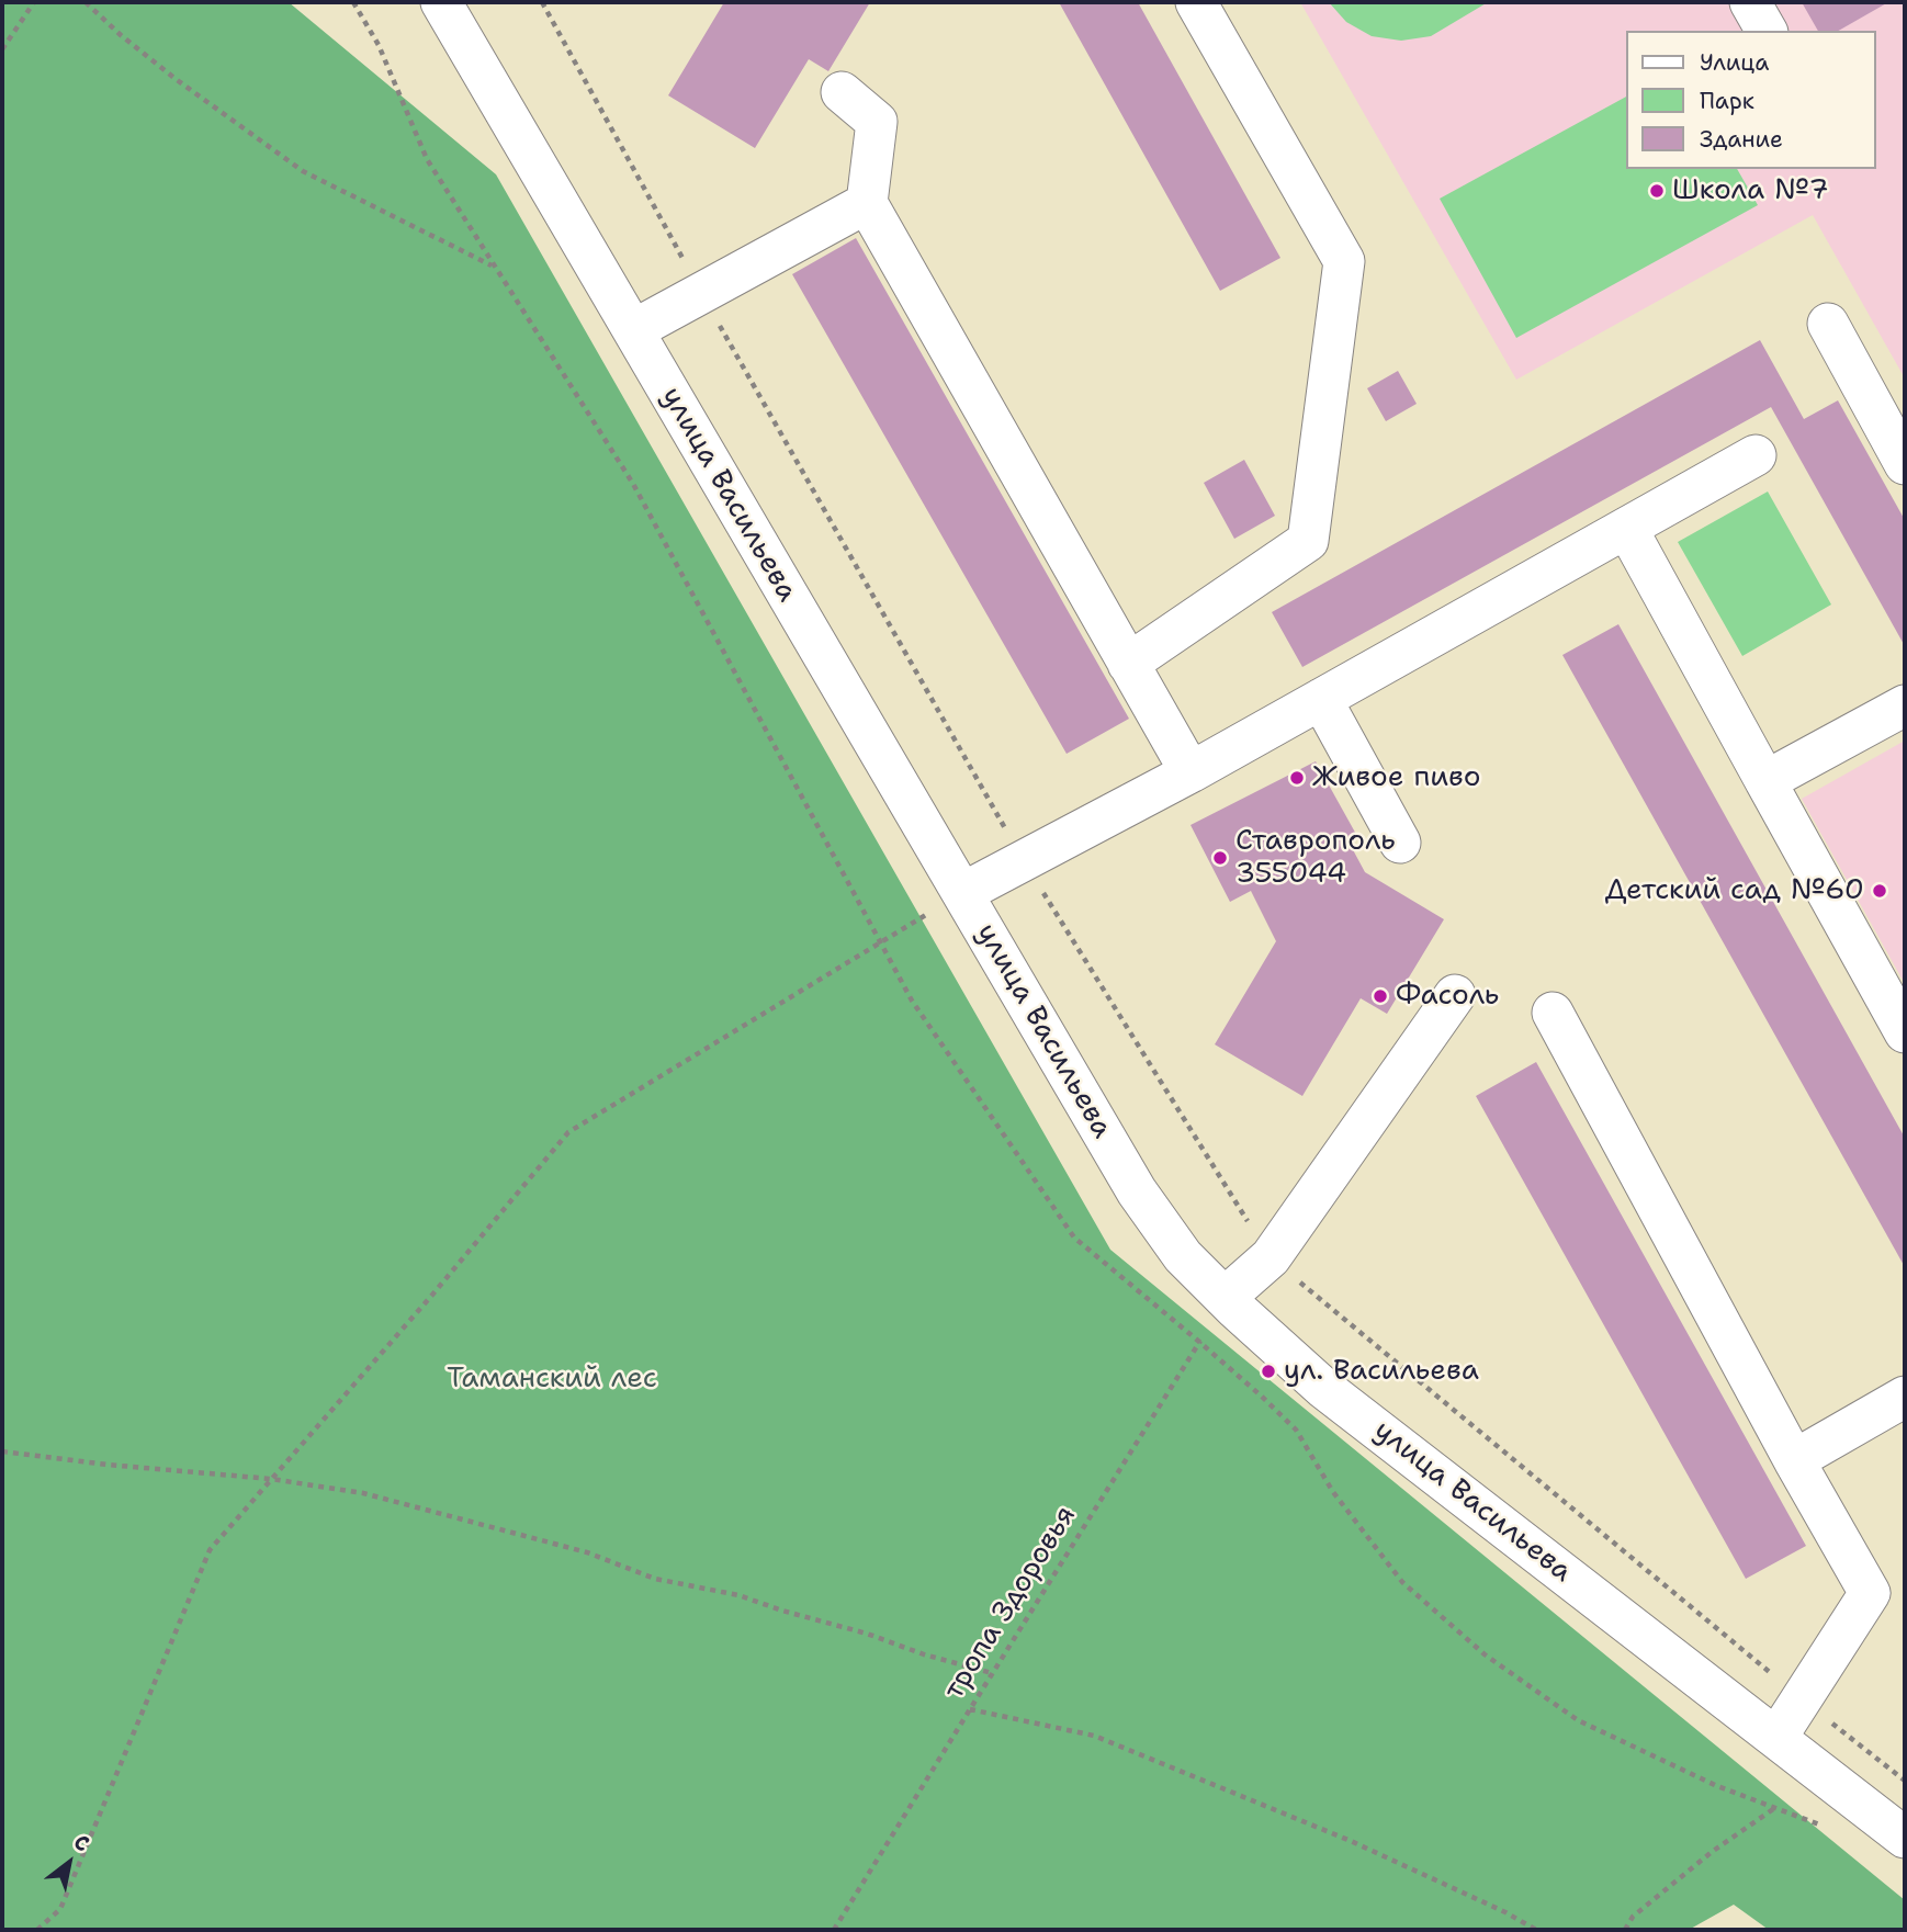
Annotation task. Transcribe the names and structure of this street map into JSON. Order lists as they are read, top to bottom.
{
  "streets": {
    "street": ["улица Васильева"],
    "path": ["тропа Здоровья"]
  },
  "crossings": [
    ["улица Васильева", "тропа Здоровья"]
  ],
  "parks": ["Таманский лес"],
  "places": [
    "Школа №7",
    "Живое пиво",
    "Ставрополь 355044",
    "Детский сад №60",
    "Фасоль",
    "ул. Васильева"
  ],
  "legend": ["Улица", "Парк", "Здание"],
  "north": "top right"
}
